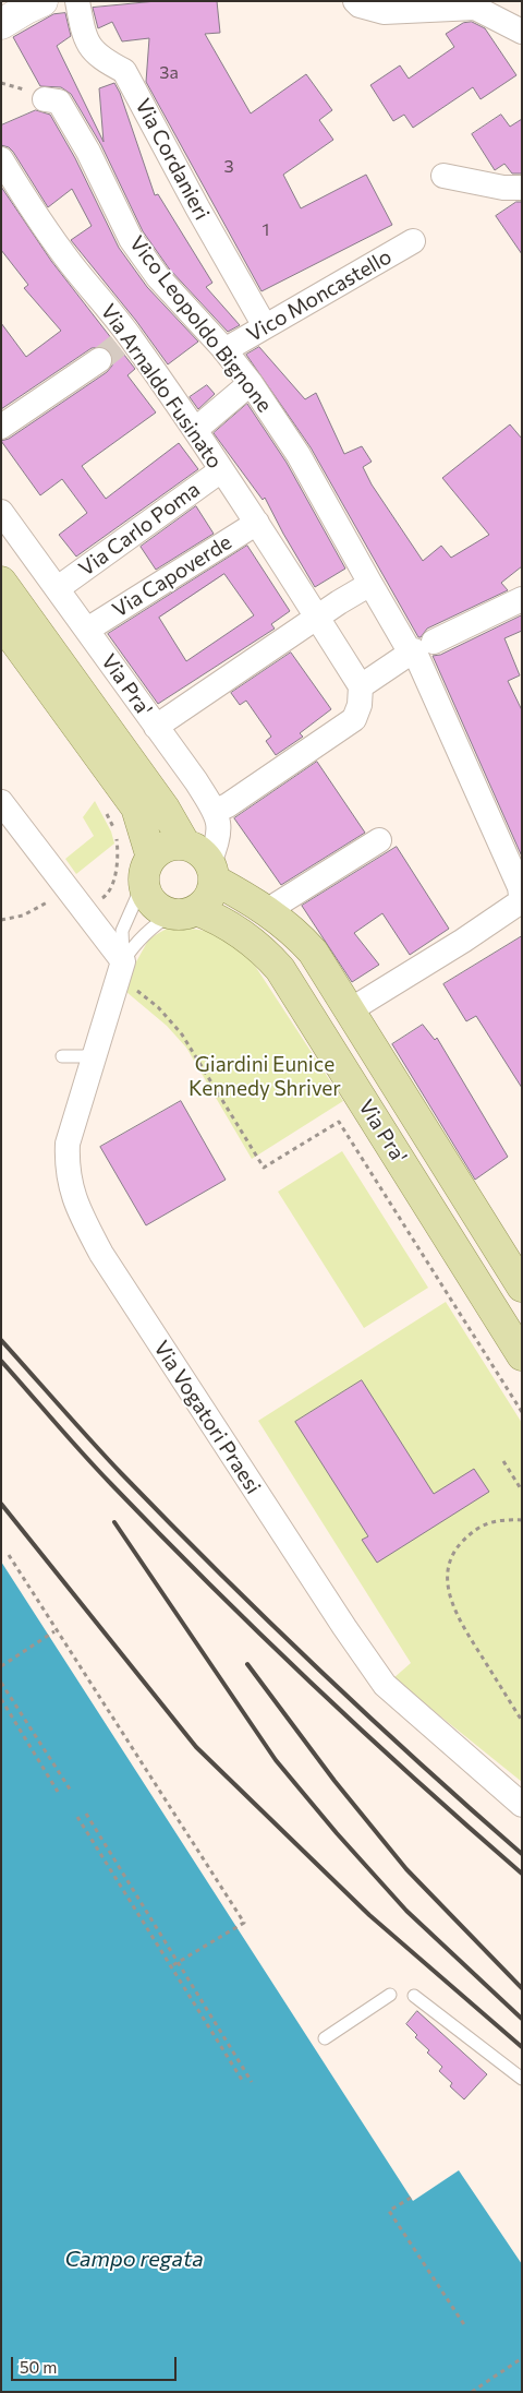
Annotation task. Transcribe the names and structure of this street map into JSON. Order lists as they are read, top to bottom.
{
  "streets": {
    "main road": ["Via Pra'"],
    "street": [
      "Via Cordanieri",
      "Vico Moncastello",
      "Vico Leopoldo Bignone",
      "Via Arnaldo Fusinato",
      "Via Carlo Poma",
      "Via Capoverde",
      "Via Vogatori Praesi"
    ]
  },
  "crossings": [
    ["Via Cordanieri", "Vico Moncastello"],
    ["Vico Moncastello", "Vico Leopoldo Bignone"],
    ["Via Arnaldo Fusinato", "Via Carlo Poma"],
    ["Via Arnaldo Fusinato", "Via Capoverde"],
    ["Via Carlo Poma", "Via Pra'"],
    ["Via Capoverde", "Via Pra'"]
  ],
  "water": ["Campo regata"],
  "parks": ["Giardini Eunice Kennedy Shriver"],
  "house_numbers": ["3a", "3", "1"],
  "scale_bar": "50 m"
}
